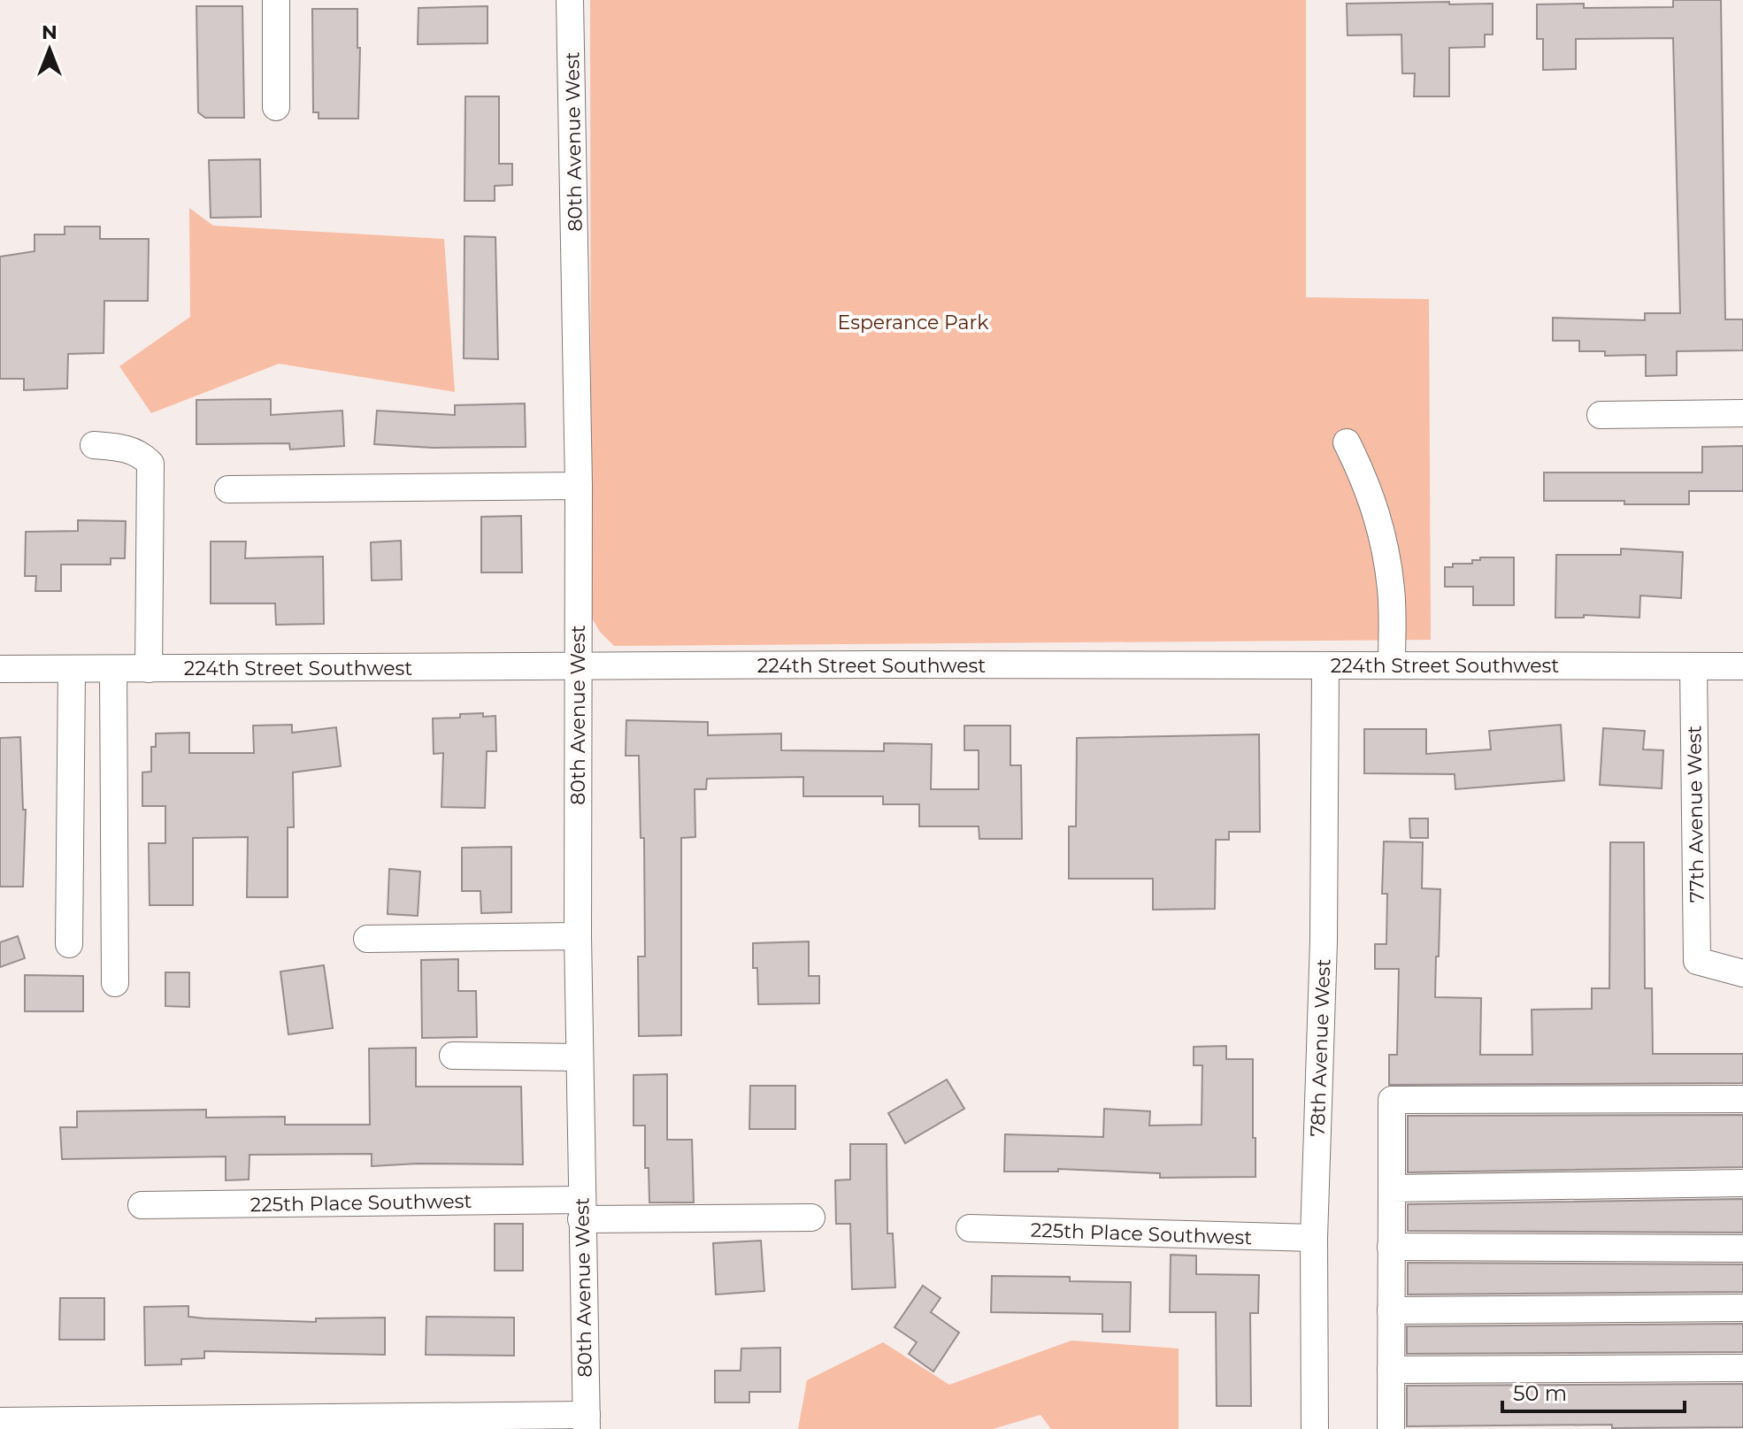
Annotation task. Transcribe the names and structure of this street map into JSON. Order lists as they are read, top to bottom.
{
  "streets": {
    "street": [
      "80th Avenue West",
      "224th Street Southwest",
      "77th Avenue West",
      "78th Avenue West",
      "225th Place Southwest"
    ]
  },
  "crossings": [
    ["80th Avenue West", "224th Street Southwest"],
    ["80th Avenue West", "225th Place Southwest"],
    ["224th Street Southwest", "77th Avenue West"],
    ["224th Street Southwest", "78th Avenue West"],
    ["78th Avenue West", "225th Place Southwest"]
  ],
  "parks": ["Esperance Park"],
  "scale_bar": "50 m",
  "north": "top"
}
